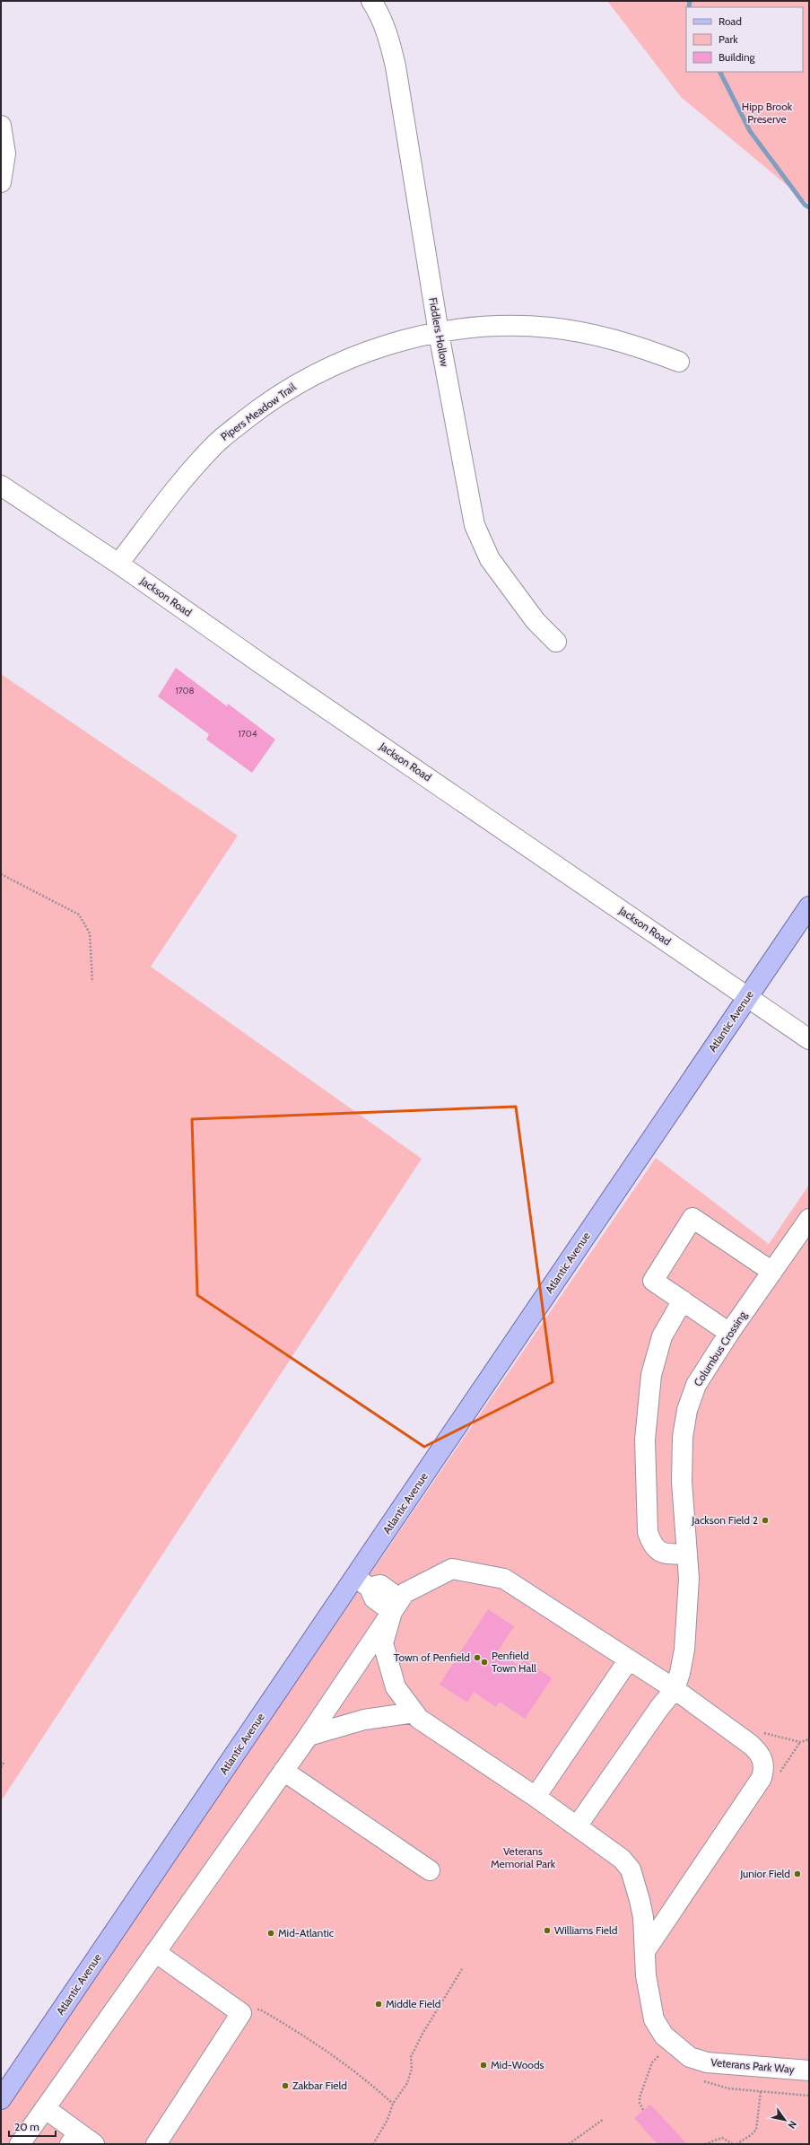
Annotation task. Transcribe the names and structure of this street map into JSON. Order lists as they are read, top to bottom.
{
  "streets": {
    "main road": ["Atlantic Avenue"],
    "street": [
      "Fiddlers Hollow",
      "Pipers Meadow Trail",
      "Jackson Road",
      "Columbus Crossing",
      "Veterans Park Way"
    ]
  },
  "crossings": [
    ["Fiddlers Hollow", "Pipers Meadow Trail"],
    ["Pipers Meadow Trail", "Jackson Road"],
    ["Jackson Road", "Atlantic Avenue"]
  ],
  "parks": ["Hipp Brook Preserve", "Veterans Memorial Park"],
  "places": [
    "Jackson Field 2",
    "Town of Penfield",
    "Penfield Town Hall",
    "Junior Field",
    "Williams Field",
    "Mid-Atlantic",
    "Middle Field",
    "Mid-Woods",
    "Zakbar Field"
  ],
  "house_numbers": ["1708", "1704"],
  "legend": ["Road", "Park", "Building"],
  "scale_bar": "20 m",
  "north": "bottom right"
}
